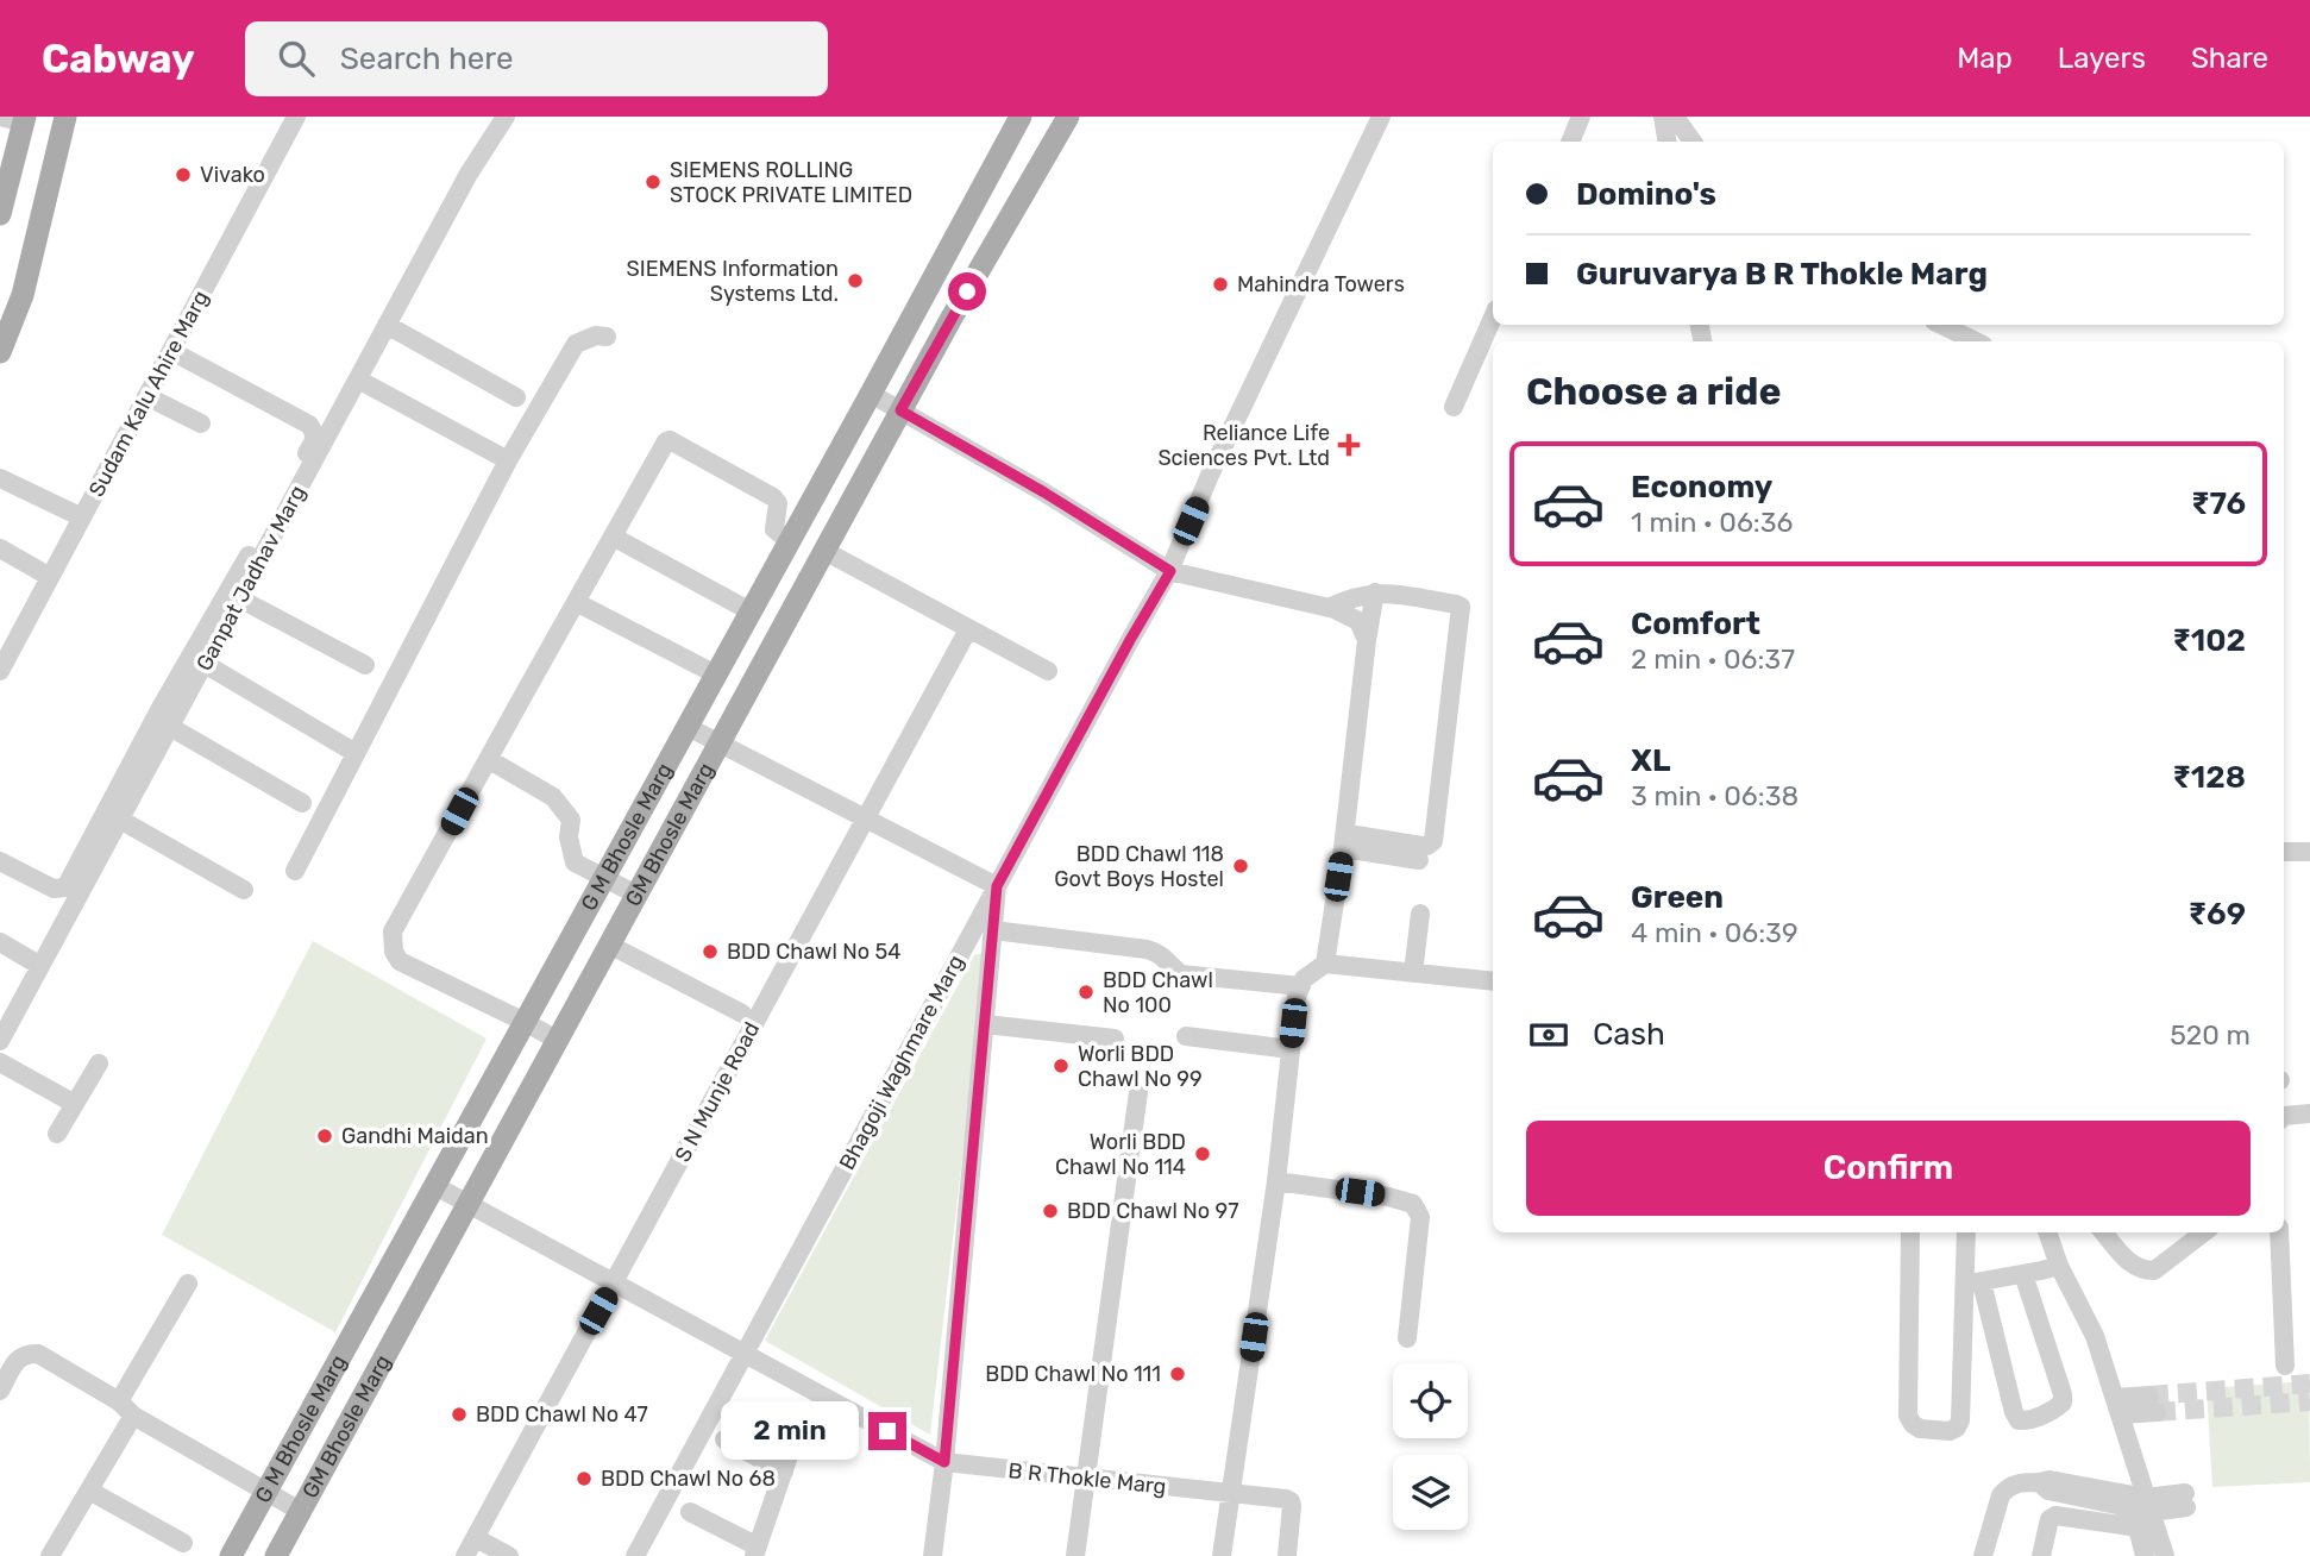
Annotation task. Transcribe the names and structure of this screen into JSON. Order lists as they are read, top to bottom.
{
  "streets": {
    "main road": ["GM Bhosle Marg", "G M Bhosle Marg"],
    "street": [
      "Sudam Kalu Ahire Marg",
      "Ganpat Jadhav Marg",
      "Bhagoji Waghmare Marg",
      "S N Munje Road",
      "B R Thokle Marg"
    ]
  },
  "places": {
    "other": [
      "Vivako",
      "SIEMENS ROLLING STOCK PRIVATE LIMITED",
      "SIEMENS Information Systems Ltd.",
      "Mahindra Towers",
      "BDD Chawl 118 Govt Boys Hostel",
      "BDD Chawl No 54",
      "BDD Chawl No 100",
      "Worli BDD Chawl No 99",
      "Gandhi Maidan",
      "Worli BDD Chawl No 114",
      "BDD Chawl No 97",
      "BDD Chawl No 111",
      "BDD Chawl No 47",
      "BDD Chawl No 68"
    ],
    "health": ["Reliance Life Sciences Pvt. Ltd"]
  },
  "page": {
    "header": "Cabway",
    "search": "Search here",
    "nav": ["Map", "Layers", "Share"],
    "banner": ["Domino's", "Guruvarya B R Thokle Marg"],
    "heading": "Choose a ride",
    "list": [
      {
        "name": "Economy",
        "note": "1 min · 06:36",
        "value": "₹76"
      },
      {
        "name": "Comfort",
        "note": "2 min · 06:37",
        "value": "₹102"
      },
      {
        "name": "XL",
        "note": "3 min · 06:38",
        "value": "₹128"
      },
      {
        "name": "Green",
        "note": "4 min · 06:39",
        "value": "₹69"
      }
    ],
    "pay": ["Cash", "520 m"],
    "buttons": "Confirm",
    "bubble": "2 min"
  }
}
